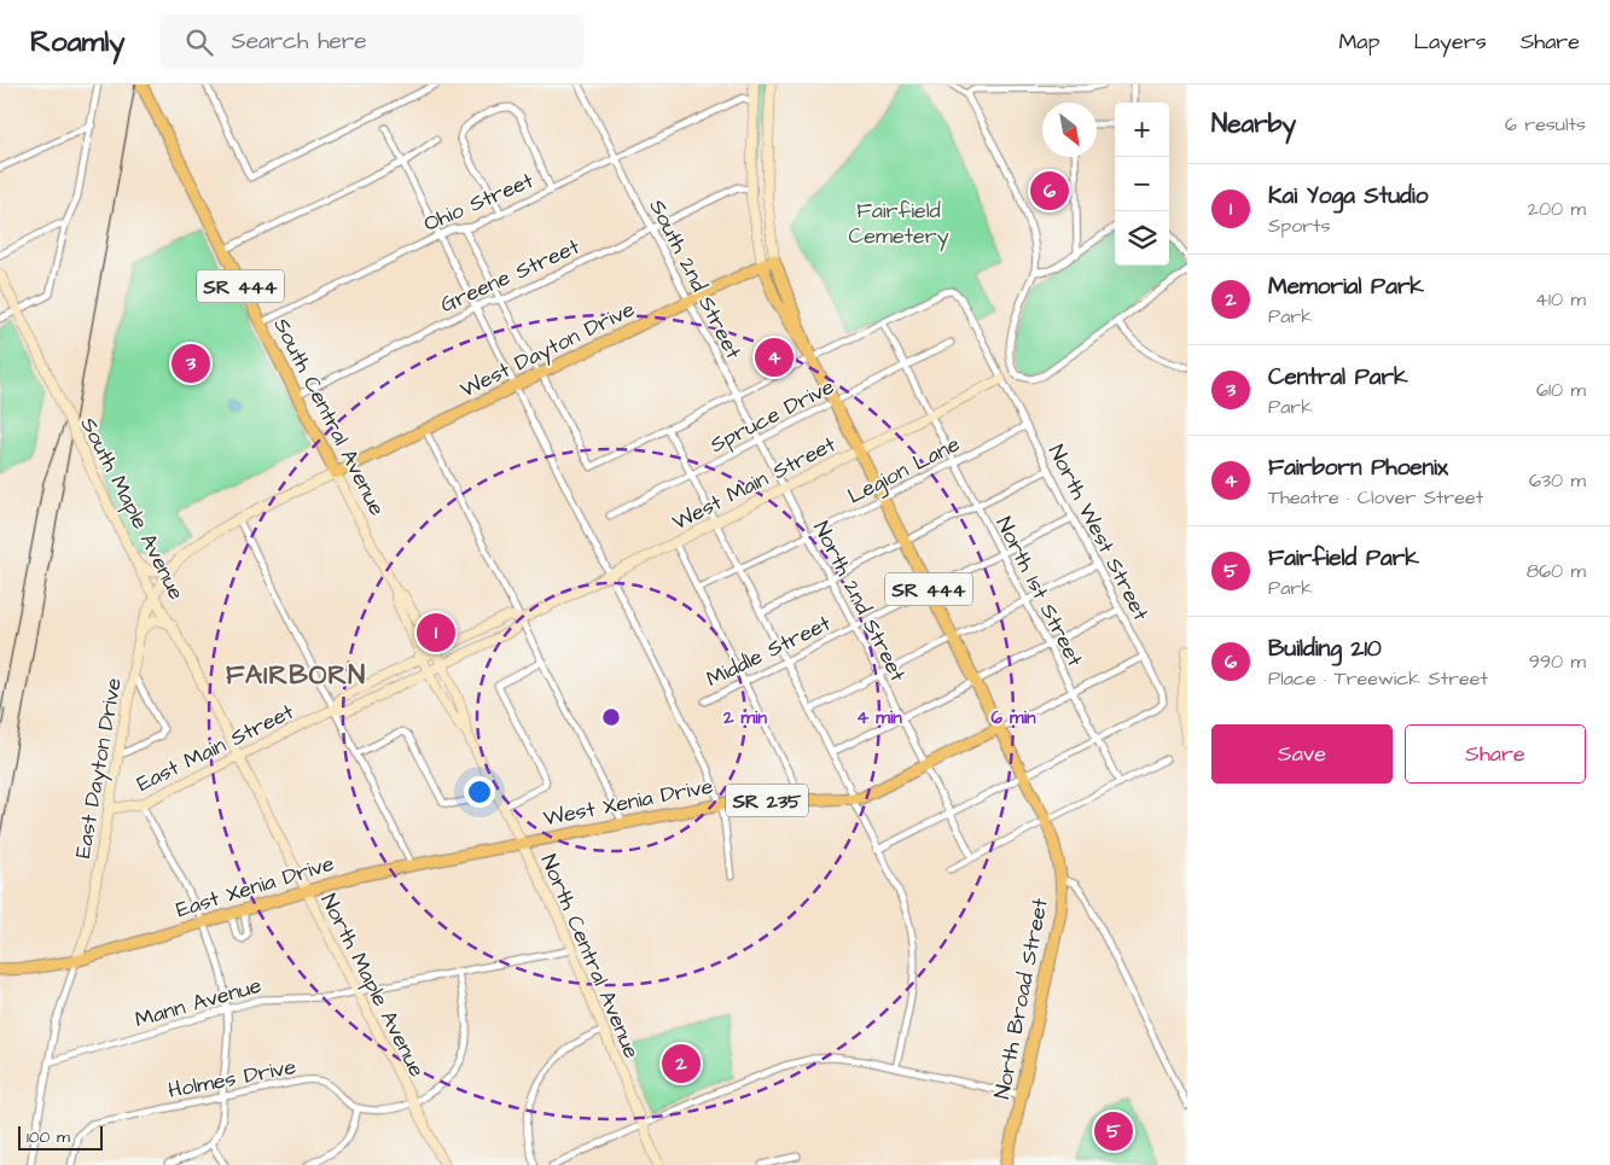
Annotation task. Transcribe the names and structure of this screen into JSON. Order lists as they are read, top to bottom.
{
  "streets": {
    "main road": [
      "SR 444",
      "West Dayton Drive",
      "South Central Avenue",
      "SR 235",
      "West Xenia Drive",
      "East Xenia Drive",
      "North Broad Street"
    ],
    "street": [
      "Ohio Street",
      "Greene Street",
      "South 2nd Street",
      "Spruce Drive",
      "Legion Lane",
      "West Main Street",
      "South Maple Avenue",
      "North West Street",
      "North 1st Street",
      "North 2nd Street",
      "Middle Street",
      "East Main Street",
      "East Dayton Drive",
      "North Central Avenue",
      "North Maple Avenue",
      "Mann Avenue",
      "Holmes Drive"
    ]
  },
  "crossings": [
    ["Ohio Street", "South 2nd Street"],
    ["Ohio Street", "South Central Avenue"],
    ["Greene Street", "South 2nd Street"],
    ["Greene Street", "South Central Avenue"],
    ["South 2nd Street", "West Dayton Drive"],
    ["South 2nd Street", "Spruce Drive"],
    ["South 2nd Street", "West Main Street"],
    ["South 2nd Street", "North 2nd Street"],
    ["SR 444", "West Dayton Drive"],
    ["SR 444", "Spruce Drive"],
    ["SR 444", "West Main Street"],
    ["SR 444", "North Broad Street"],
    ["West Dayton Drive", "South Central Avenue"],
    ["West Dayton Drive", "East Dayton Drive"],
    ["Spruce Drive", "North 1st Street"],
    ["South Central Avenue", "West Main Street"],
    ["South Central Avenue", "East Main Street"],
    ["South Central Avenue", "East Dayton Drive"],
    ["South Central Avenue", "North Central Avenue"],
    ["Legion Lane", "North West Street"],
    ["Legion Lane", "North 1st Street"],
    ["Legion Lane", "North 2nd Street"],
    ["Legion Lane", "North Broad Street"],
    ["West Main Street", "North West Street"],
    ["West Main Street", "North 1st Street"],
    ["West Main Street", "North 2nd Street"],
    ["West Main Street", "East Main Street"],
    ["West Main Street", "North Central Avenue"],
    ["West Main Street", "North Broad Street"],
    ["South Maple Avenue", "East Main Street"],
    ["South Maple Avenue", "East Dayton Drive"],
    ["South Maple Avenue", "North Maple Avenue"],
    ["North West Street", "North 1st Street"],
    ["North West Street", "Middle Street"],
    ["North West Street", "West Xenia Drive"],
    ["North 1st Street", "Middle Street"],
    ["North 1st Street", "West Xenia Drive"],
    ["North 2nd Street", "Middle Street"],
    ["North 2nd Street", "West Xenia Drive"],
    ["Middle Street", "North Broad Street"],
    ["East Main Street", "East Dayton Drive"],
    ["East Main Street", "North Central Avenue"],
    ["East Main Street", "North Maple Avenue"],
    ["East Dayton Drive", "East Xenia Drive"],
    ["East Dayton Drive", "Mann Avenue"],
    ["West Xenia Drive", "East Xenia Drive"],
    ["West Xenia Drive", "North Central Avenue"],
    ["West Xenia Drive", "North Broad Street"],
    ["East Xenia Drive", "North Central Avenue"],
    ["East Xenia Drive", "North Maple Avenue"],
    ["North Central Avenue", "Mann Avenue"],
    ["North Maple Avenue", "Mann Avenue"]
  ],
  "districts": ["FAIRBORN"],
  "parks": ["Fairfield Cemetery"],
  "scale_bar": "100 m",
  "north": "bottom right",
  "page": {
    "header": "Roamly",
    "search": "Search here",
    "nav": ["Map", "Layers", "Share"],
    "heading": ["Nearby", "6 results"],
    "map_buttons": ["+", "−"],
    "list": [
      {
        "mark": "1",
        "name": "Kai Yoga Studio",
        "note": "Sports",
        "value": "200 m"
      },
      {
        "mark": "2",
        "name": "Memorial Park",
        "note": "Park",
        "value": "410 m"
      },
      {
        "mark": "3",
        "name": "Central Park",
        "note": "Park",
        "value": "610 m"
      },
      {
        "mark": "4",
        "name": "Fairborn Phoenix",
        "note": "Theatre · Clover Street",
        "value": "630 m"
      },
      {
        "mark": "5",
        "name": "Fairfield Park",
        "note": "Park",
        "value": "860 m"
      },
      {
        "mark": "6",
        "name": "Building 210",
        "note": "Place · Treewick Street",
        "value": "990 m"
      }
    ],
    "pins": [
      "6",
      "4",
      "3",
      "1",
      "2",
      "5"
    ],
    "buttons": ["Save", "Share"],
    "scale": "100 m"
  },
  "rings": ["2 min", "4 min", "6 min"]
}
